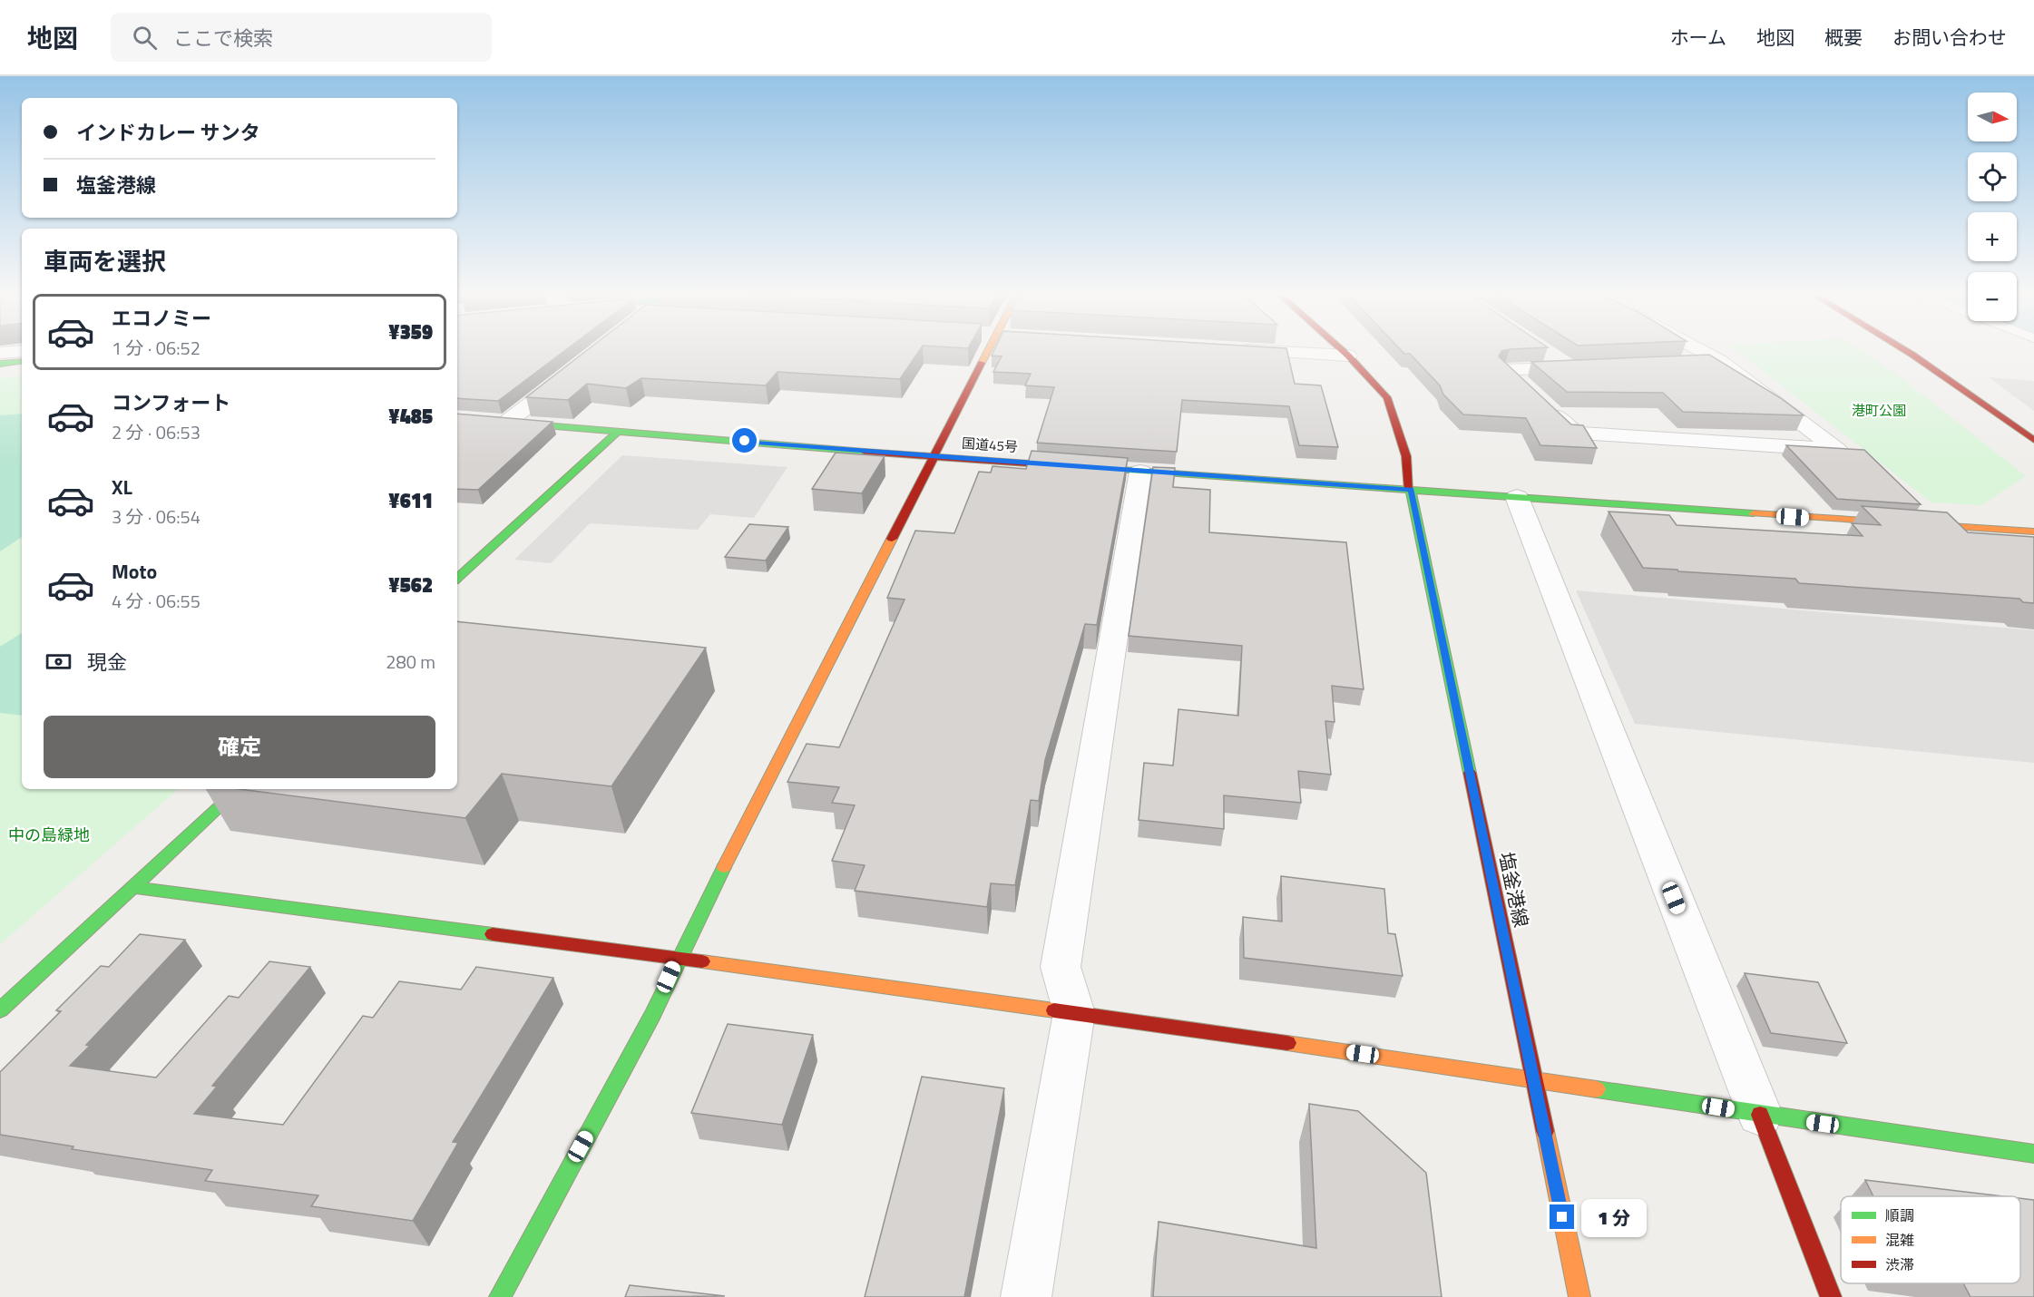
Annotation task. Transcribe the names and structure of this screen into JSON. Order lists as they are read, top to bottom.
{
  "streets": {
    "main road": ["国道45号", "塩釜港線"]
  },
  "crossings": [
    ["国道45号", "塩釜港線"]
  ],
  "parks": ["港町公園", "中の島緑地"],
  "legend": ["順調", "混雑", "渋滞"],
  "north": "right",
  "page": {
    "header": "地図",
    "search": "ここで検索",
    "nav": [
      "ホーム",
      "地図",
      "概要",
      "お問い合わせ"
    ],
    "map_buttons": ["+", "−"],
    "banner": ["インドカレー サンタ", "塩釜港線"],
    "heading": "車両を選択",
    "list": [
      {
        "name": "エコノミー",
        "note": "1 分 · 06:52",
        "value": "¥359"
      },
      {
        "name": "コンフォート",
        "note": "2 分 · 06:53",
        "value": "¥485"
      },
      {
        "name": "XL",
        "note": "3 分 · 06:54",
        "value": "¥611"
      },
      {
        "name": "Moto",
        "note": "4 分 · 06:55",
        "value": "¥562"
      }
    ],
    "pay": ["現金", "280 m"],
    "buttons": "確定",
    "bubble": "1 分"
  }
}
